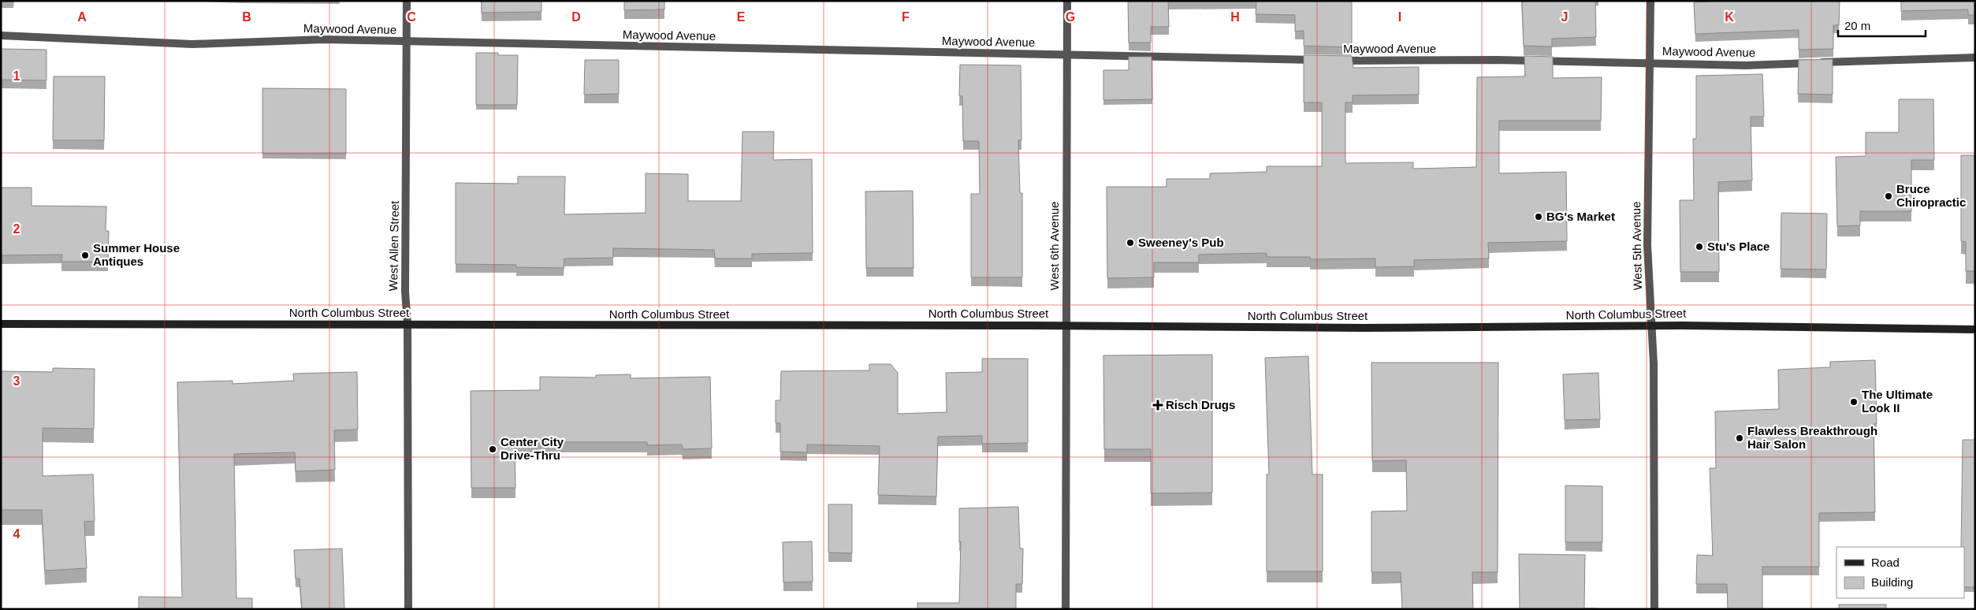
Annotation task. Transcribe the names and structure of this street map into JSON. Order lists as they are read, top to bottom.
{
  "streets": {
    "main road": ["North Columbus Street"],
    "street": [
      "Maywood Avenue",
      "West Allen Street",
      "West 6th Avenue",
      "West 5th Avenue"
    ]
  },
  "crossings": [
    ["Maywood Avenue", "West Allen Street"],
    ["Maywood Avenue", "West 6th Avenue"],
    ["Maywood Avenue", "West 5th Avenue"],
    ["West Allen Street", "North Columbus Street"],
    ["West 6th Avenue", "North Columbus Street"],
    ["West 5th Avenue", "North Columbus Street"]
  ],
  "places": {
    "other": [
      "Bruce Chiropractic",
      "BG's Market",
      "Sweeney's Pub",
      "Stu's Place",
      "Summer House Antiques",
      "The Ultimate Look II",
      "Flawless Breakthrough Hair Salon",
      "Center City Drive-Thru"
    ],
    "health": ["Risch Drugs"]
  },
  "legend": ["Road", "Building"],
  "scale_bar": "20 m",
  "grid": {
    "columns": [
      "A",
      "B",
      "C",
      "D",
      "E",
      "F",
      "G",
      "H",
      "I",
      "J",
      "K"
    ],
    "rows": [
      "1",
      "2",
      "3",
      "4"
    ]
  }
}
